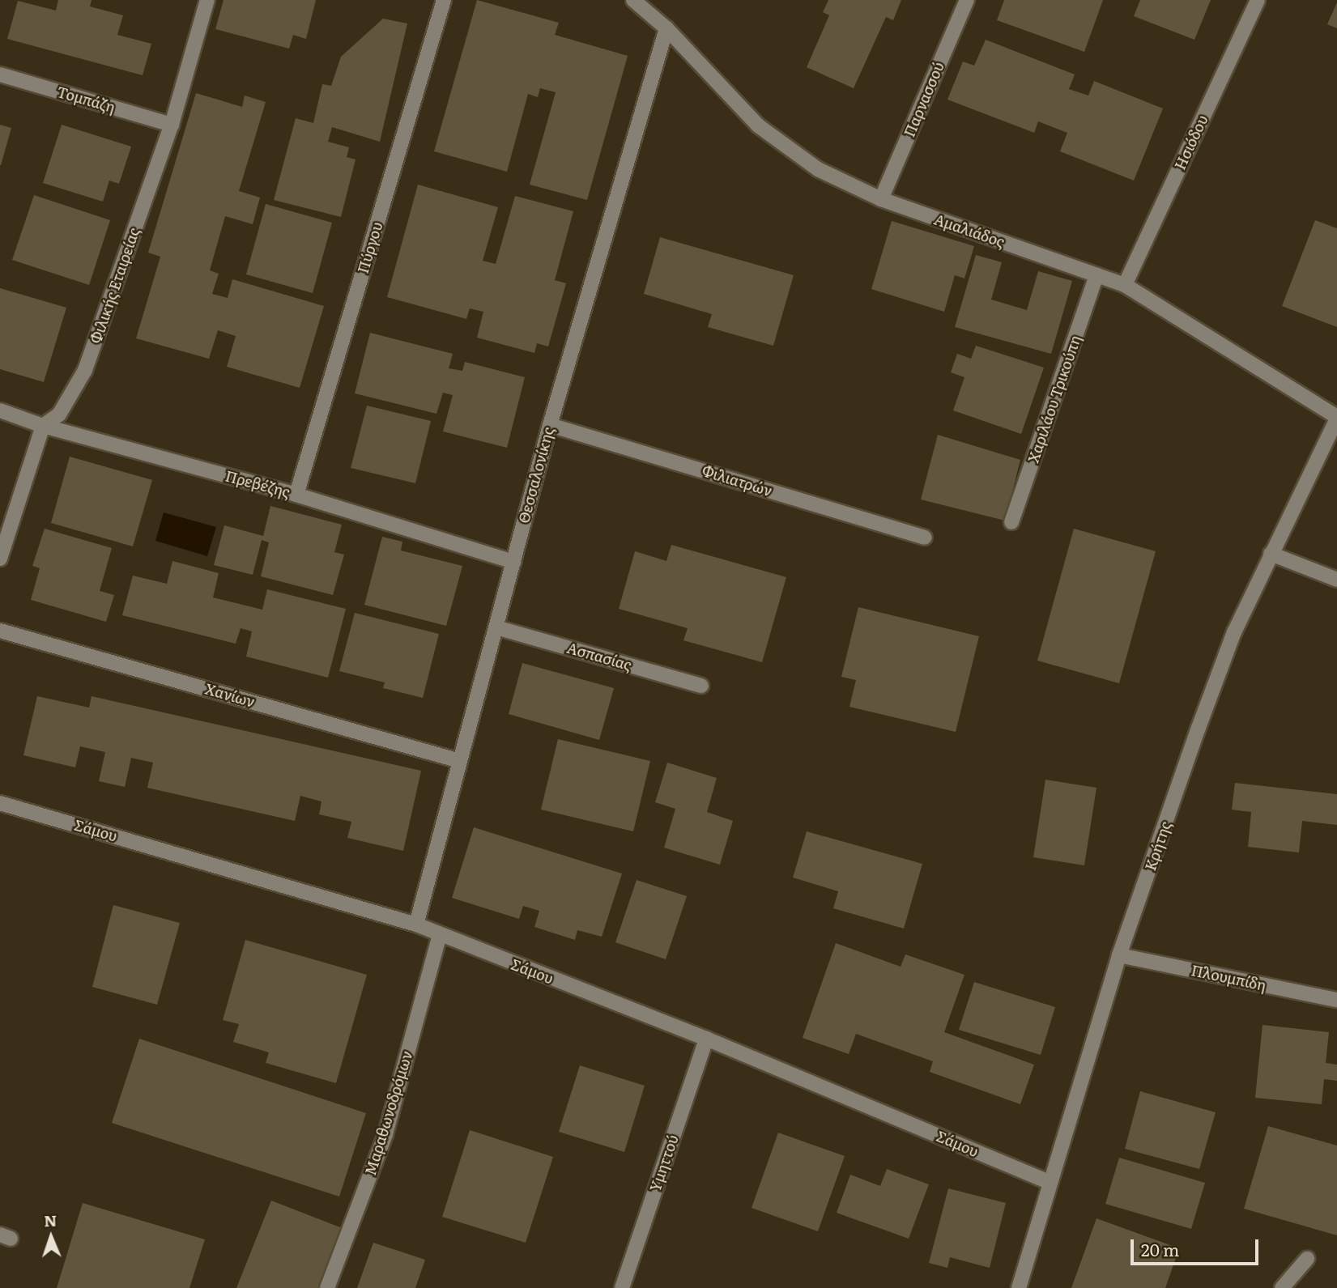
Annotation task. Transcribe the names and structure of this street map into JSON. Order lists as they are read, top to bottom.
{
  "streets": {
    "street": [
      "Τομπάζη",
      "Παρνασσού",
      "Ησιόδου",
      "Αμαλιάδος",
      "Πύργου",
      "Φιλικής Εταιρείας",
      "Χαριλάου Τρικούπη",
      "Θεσσαλονίκης",
      "Φιλιατρών",
      "Πρεβέζης",
      "Ασπασίας",
      "Χανίων",
      "Σάμου",
      "Κρήτης",
      "Πλουμπίδη",
      "Μαραθωνοδρόμων",
      "Υμηττού"
    ]
  },
  "crossings": [
    ["Τομπάζη", "Φιλικής Εταιρείας"],
    ["Παρνασσού", "Αμαλιάδος"],
    ["Ησιόδου", "Αμαλιάδος"],
    ["Αμαλιάδος", "Χαριλάου Τρικούπη"],
    ["Αμαλιάδος", "Θεσσαλονίκης"],
    ["Αμαλιάδος", "Κρήτης"],
    ["Πύργου", "Πρεβέζης"],
    ["Φιλικής Εταιρείας", "Πρεβέζης"],
    ["Θεσσαλονίκης", "Φιλιατρών"],
    ["Θεσσαλονίκης", "Πρεβέζης"],
    ["Θεσσαλονίκης", "Ασπασίας"],
    ["Θεσσαλονίκης", "Χανίων"],
    ["Θεσσαλονίκης", "Σάμου"],
    ["Σάμου", "Κρήτης"],
    ["Σάμου", "Μαραθωνοδρόμων"],
    ["Σάμου", "Υμηττού"],
    ["Κρήτης", "Πλουμπίδη"]
  ],
  "scale_bar": "20 m",
  "north": "top"
}
